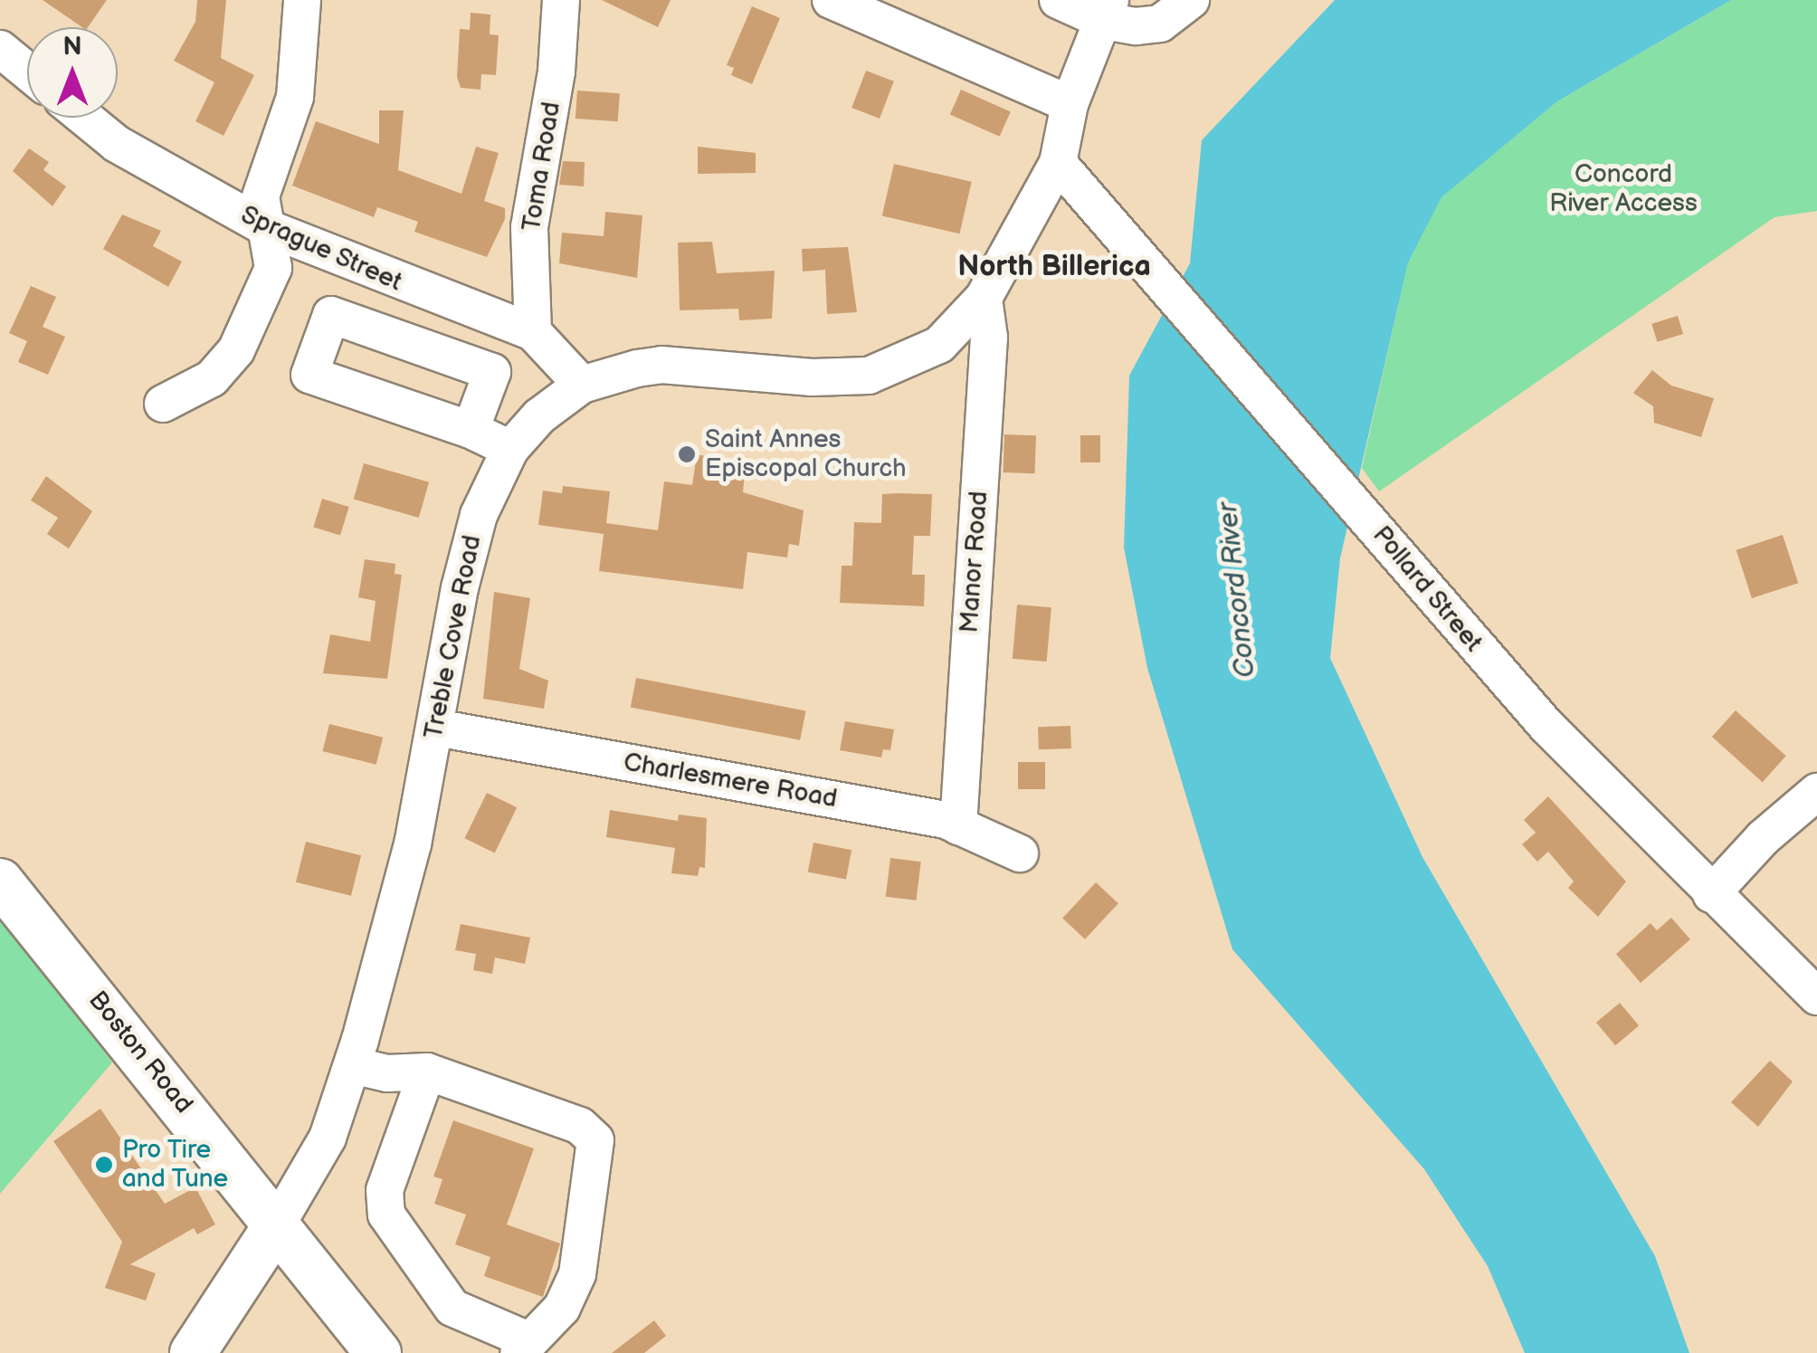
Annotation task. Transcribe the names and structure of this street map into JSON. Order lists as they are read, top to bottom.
{
  "streets": {
    "main road": ["Treble Cove Road", "Boston Road"],
    "street": [
      "Toma Road",
      "Sprague Street",
      "Manor Road",
      "Pollard Street",
      "Charlesmere Road"
    ]
  },
  "crossings": [
    ["Toma Road", "Sprague Street"],
    ["Sprague Street", "Treble Cove Road"],
    ["Manor Road", "Treble Cove Road"],
    ["Manor Road", "Charlesmere Road"],
    ["Pollard Street", "Treble Cove Road"],
    ["Treble Cove Road", "Charlesmere Road"],
    ["Treble Cove Road", "Boston Road"]
  ],
  "districts": ["North Billerica"],
  "water": ["Concord River"],
  "parks": ["Concord River Access"],
  "places": ["Saint Annes Episcopal Church", "Pro Tire and Tune"],
  "north": "top"
}
